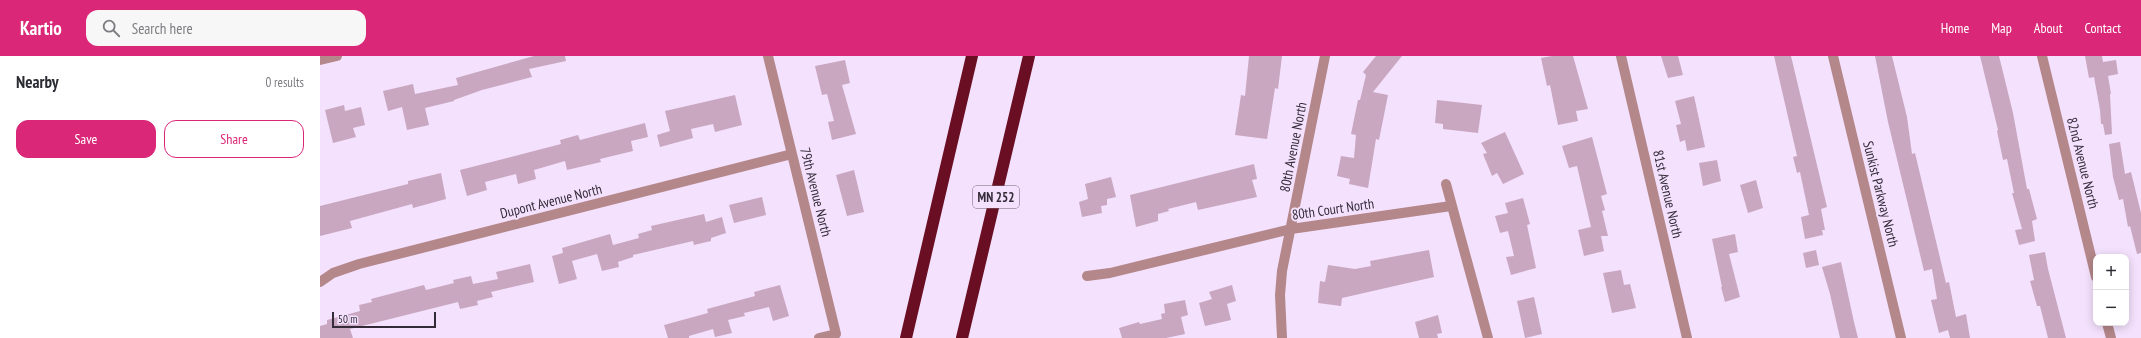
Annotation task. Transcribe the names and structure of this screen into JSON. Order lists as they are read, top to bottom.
{
  "streets": {
    "highway": ["MN 252"],
    "street": [
      "80th Avenue North",
      "82nd Avenue North",
      "79th Avenue North",
      "81st Avenue North",
      "Sunkist Parkway North",
      "Dupont Avenue North",
      "80th Court North"
    ]
  },
  "crossings": [
    ["80th Avenue North", "80th Court North"],
    ["79th Avenue North", "Dupont Avenue North"]
  ],
  "scale_bar": "50 m",
  "page": {
    "header": "Kartio",
    "search": "Search here",
    "nav": [
      "Home",
      "Map",
      "About",
      "Contact"
    ],
    "heading": ["Nearby", "0 results"],
    "buttons": ["Save", "Share"],
    "map_buttons": ["+", "−"],
    "scale": "50 m"
  }
}
